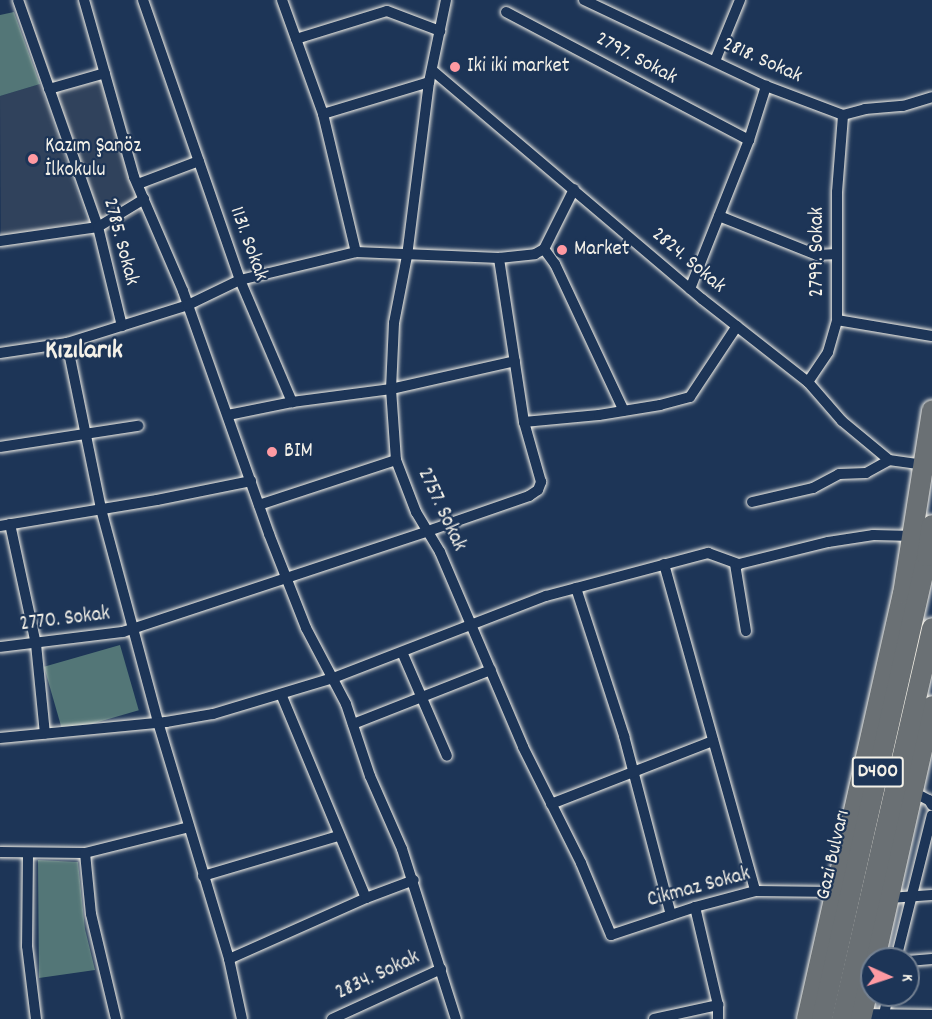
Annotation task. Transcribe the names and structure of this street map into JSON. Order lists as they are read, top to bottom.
{
  "streets": {
    "highway": ["D400", "Gazi Bulvarı"],
    "street": [
      "2797. Sokak",
      "2818. Sokak",
      "2785. Sokak",
      "1131. Sokak",
      "2799. Sokak",
      "2824. Sokak",
      "2757. Sokak",
      "2770. Sokak",
      "Cikmaz Sokak",
      "2834. Sokak"
    ]
  },
  "crossings": [
    ["2818. Sokak", "2799. Sokak"],
    ["2799. Sokak", "2824. Sokak"],
    ["2824. Sokak", "2757. Sokak"],
    ["2757. Sokak", "2770. Sokak"],
    ["2757. Sokak", "Cikmaz Sokak"]
  ],
  "districts": ["Kızılarık"],
  "places": [
    "Iki iki market",
    "Kazım Şanöz İlkokulu",
    "Market",
    "BIM"
  ],
  "north": "right"
}
